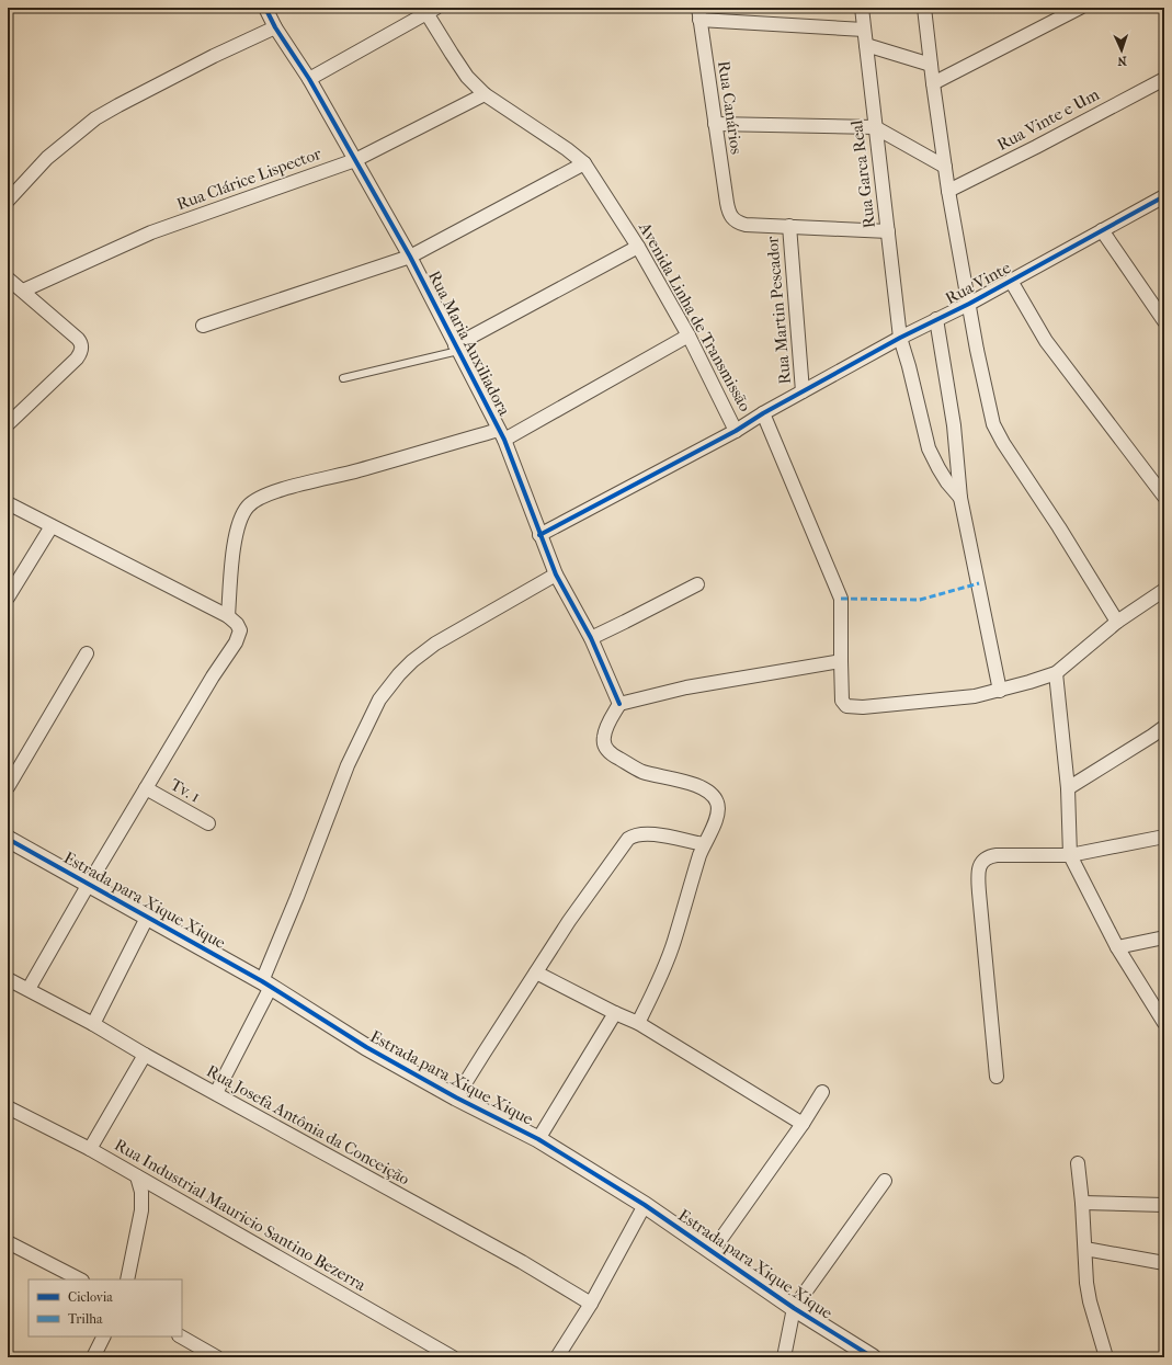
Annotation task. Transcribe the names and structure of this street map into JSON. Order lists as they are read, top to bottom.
{
  "streets": {
    "street": [
      "Rua Canários",
      "Rua Vinte e Um",
      "Rua Garca Real",
      "Rua Clárice Lispector",
      "Rua Vinte",
      "Rua Martin Pescador",
      "Avenida Linha de Transmissão",
      "Rua Maria Auxiliadora",
      "Tv. 1",
      "Estrada para Xique Xique",
      "Rua Josefa Antônia da Conceição",
      "Rua Industrial Mauricio Santino Bezerra"
    ]
  },
  "crossings": [
    ["Rua Canários", "Rua Martin Pescador"],
    ["Rua Garca Real", "Rua Vinte"],
    ["Rua Clárice Lispector", "Avenida Linha de Transmissão"],
    ["Rua Clárice Lispector", "Rua Maria Auxiliadora"],
    ["Rua Vinte", "Rua Martin Pescador"],
    ["Rua Vinte", "Avenida Linha de Transmissão"],
    ["Rua Vinte", "Rua Maria Auxiliadora"]
  ],
  "legend": ["Ciclovia", "Trilha"],
  "north": "bottom"
}
